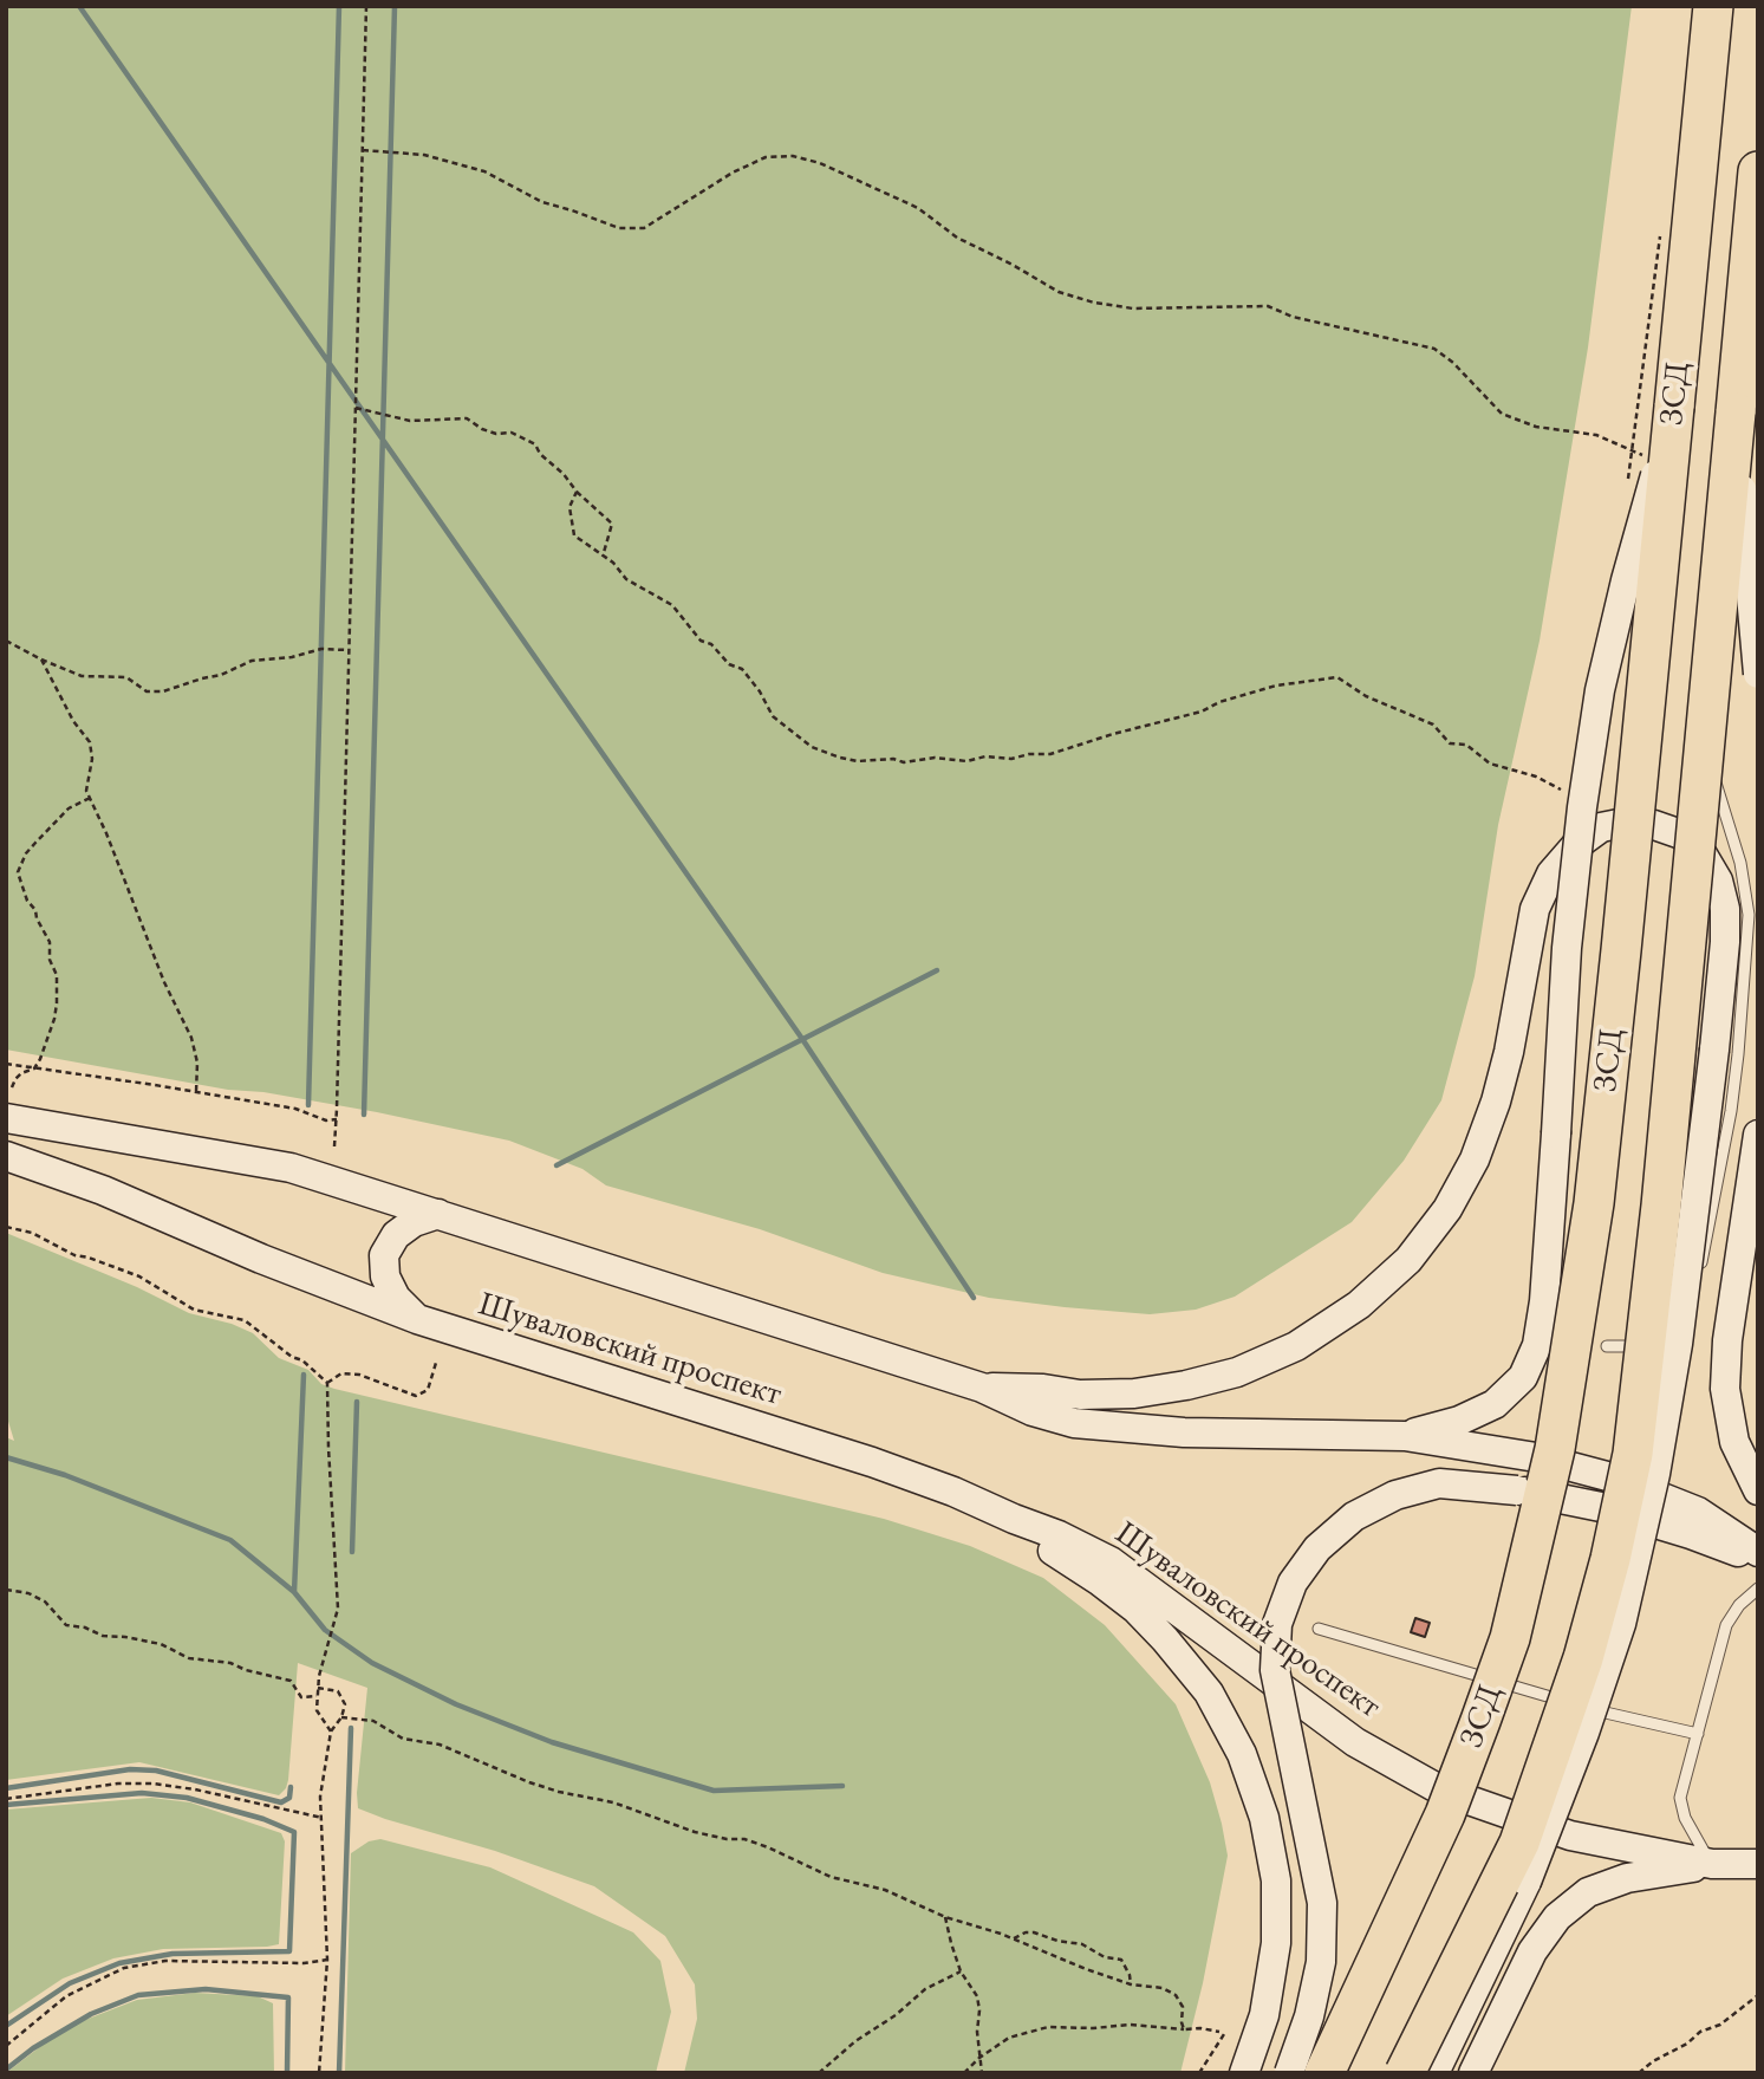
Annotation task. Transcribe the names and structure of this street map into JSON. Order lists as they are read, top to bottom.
{
  "streets": {
    "highway": ["ЗСД"],
    "main road": ["Шуваловский проспект"]
  }
}
